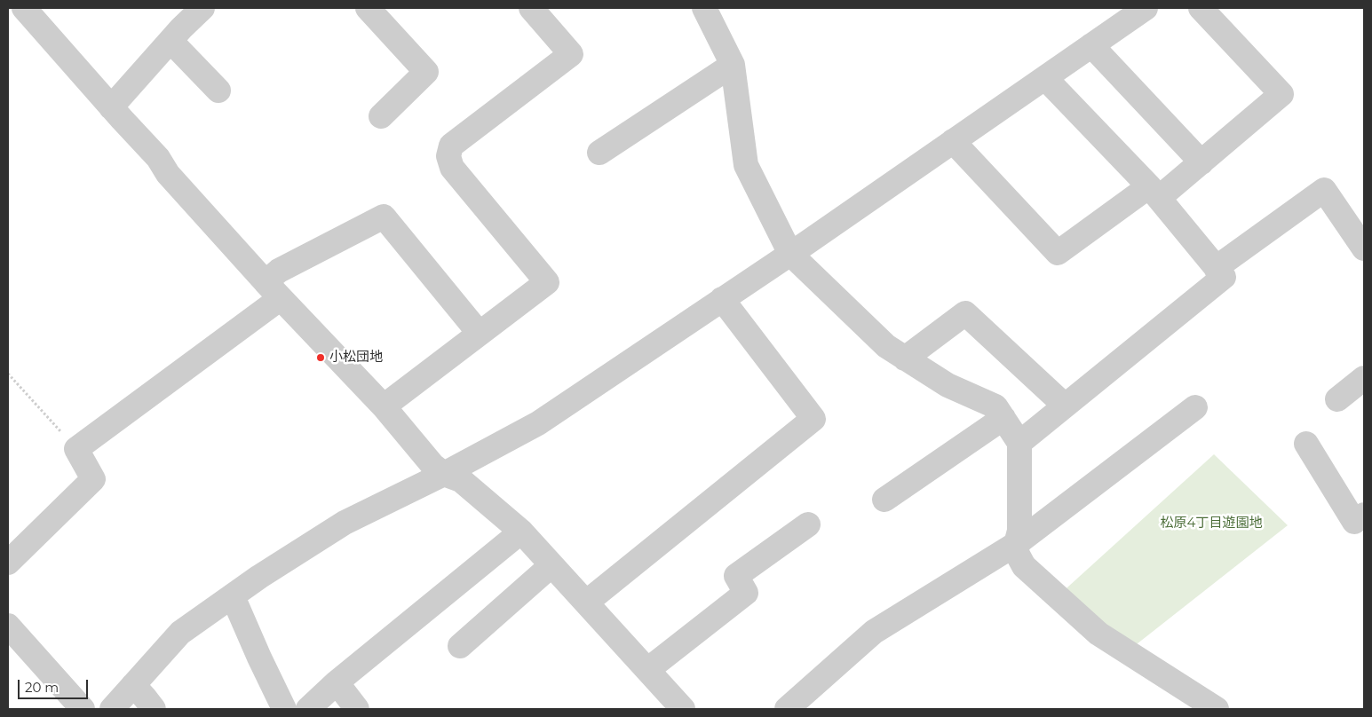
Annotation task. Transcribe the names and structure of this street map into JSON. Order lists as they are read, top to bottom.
{
  "parks": ["松原4丁目遊園地"],
  "places": ["小松団地"],
  "scale_bar": "20 m"
}
